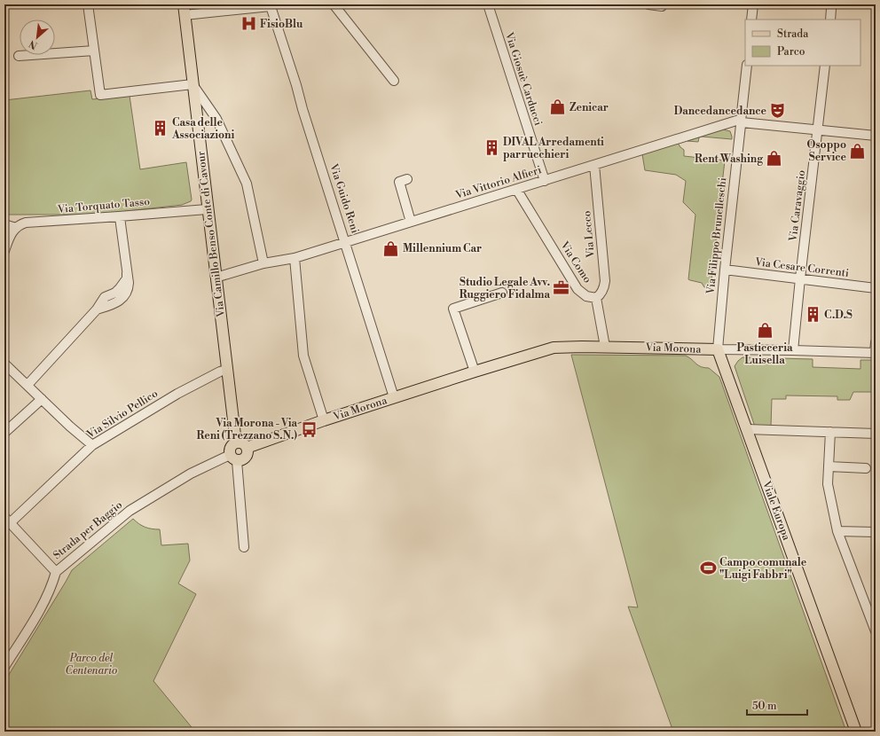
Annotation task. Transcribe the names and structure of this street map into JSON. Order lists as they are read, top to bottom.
{
  "streets": {
    "main road": ["Via Camillo Benso Conte di Cavour", "Via Morona", "Viale Europa"],
    "street": [
      "Via Giosuè Carducci",
      "Via Vittorio Alfieri",
      "Via Guido Reni",
      "Via Torquato Tasso",
      "Via Caravaggio",
      "Via Lecco",
      "Via Filippo Brunelleschi",
      "Via Como",
      "Via Cesare Correnti",
      "Via Silvio Pellico",
      "Strada per Baggio"
    ]
  },
  "crossings": [
    ["Via Giosuè Carducci", "Via Vittorio Alfieri"],
    ["Via Vittorio Alfieri", "Via Guido Reni"],
    ["Via Vittorio Alfieri", "Via Camillo Benso Conte di Cavour"],
    ["Via Vittorio Alfieri", "Via Lecco"],
    ["Via Vittorio Alfieri", "Via Filippo Brunelleschi"],
    ["Via Vittorio Alfieri", "Via Como"],
    ["Via Guido Reni", "Via Morona"],
    ["Via Torquato Tasso", "Via Camillo Benso Conte di Cavour"],
    ["Via Caravaggio", "Via Cesare Correnti"],
    ["Via Caravaggio", "Via Morona"],
    ["Via Camillo Benso Conte di Cavour", "Via Morona"],
    ["Via Camillo Benso Conte di Cavour", "Via Silvio Pellico"],
    ["Via Camillo Benso Conte di Cavour", "Strada per Baggio"],
    ["Via Lecco", "Via Como"],
    ["Via Filippo Brunelleschi", "Via Cesare Correnti"],
    ["Via Filippo Brunelleschi", "Via Morona"],
    ["Via Filippo Brunelleschi", "Viale Europa"],
    ["Via Morona", "Viale Europa"],
    ["Via Morona", "Strada per Baggio"]
  ],
  "parks": ["Parco del Centenario"],
  "places": {
    "hospital": ["FisioBlu"],
    "shop": [
      "Zenicar",
      "Osoppo Service",
      "Rent Washing",
      "Millennium Car",
      "Pasticceria Luisella"
    ],
    "theatre": ["Dancedancedance"],
    "building": ["Casa delle Associazioni", "DIVAL Arredamenti parrucchieri", "C.D.S"],
    "office": ["Studio Legale Avv. Ruggiero Fidalma"],
    "bus stop": ["Via Morona - Via Reni (Trezzano S.N.)"],
    "sports": ["Campo comunale \"Luigi Fabbri\""]
  },
  "legend": ["Strada", "Parco"],
  "scale_bar": "50 m",
  "north": "bottom left"
}
